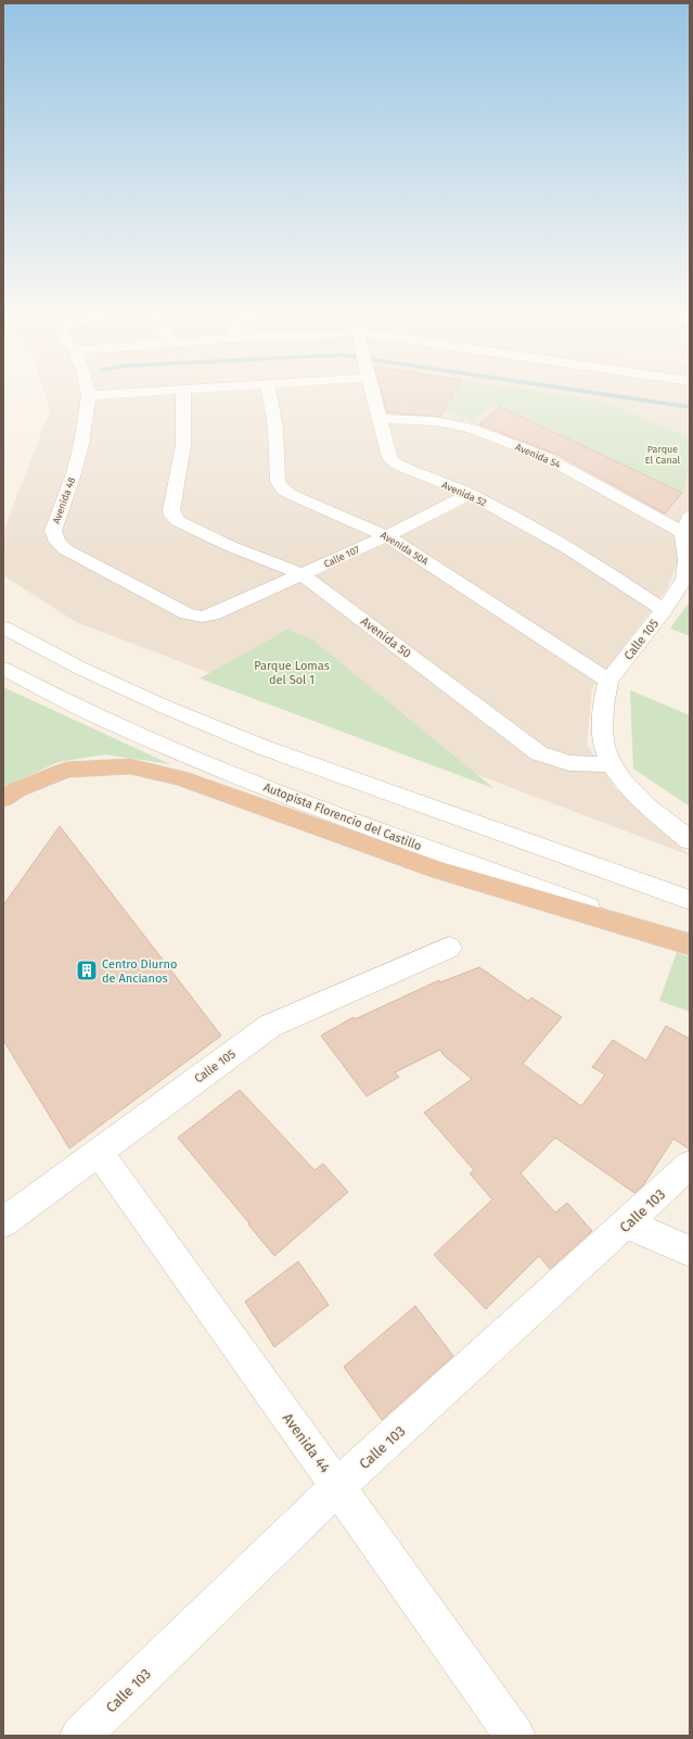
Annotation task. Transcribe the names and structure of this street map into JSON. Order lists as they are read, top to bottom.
{
  "streets": {
    "street": [
      "Avenida 54",
      "Avenida 52",
      "Avenida 48",
      "Avenida 50A",
      "Calle 107",
      "Avenida 50",
      "Calle 105",
      "Autopista Florencio del Castillo",
      "Calle 103",
      "Avenida 44"
    ]
  },
  "crossings": [
    ["Avenida 54", "Avenida 52"],
    ["Avenida 54", "Calle 105"],
    ["Avenida 52", "Calle 107"],
    ["Avenida 52", "Calle 105"],
    ["Avenida 48", "Calle 107"],
    ["Avenida 50A", "Calle 107"],
    ["Avenida 50A", "Calle 105"],
    ["Calle 107", "Avenida 50"],
    ["Avenida 50", "Calle 105"],
    ["Calle 105", "Avenida 44"],
    ["Calle 103", "Avenida 44"]
  ],
  "parks": ["Parque El Canal", "Parque Lomas del Sol 1"],
  "places": {
    "building": ["Centro Diurno de Ancianos"]
  }
}
